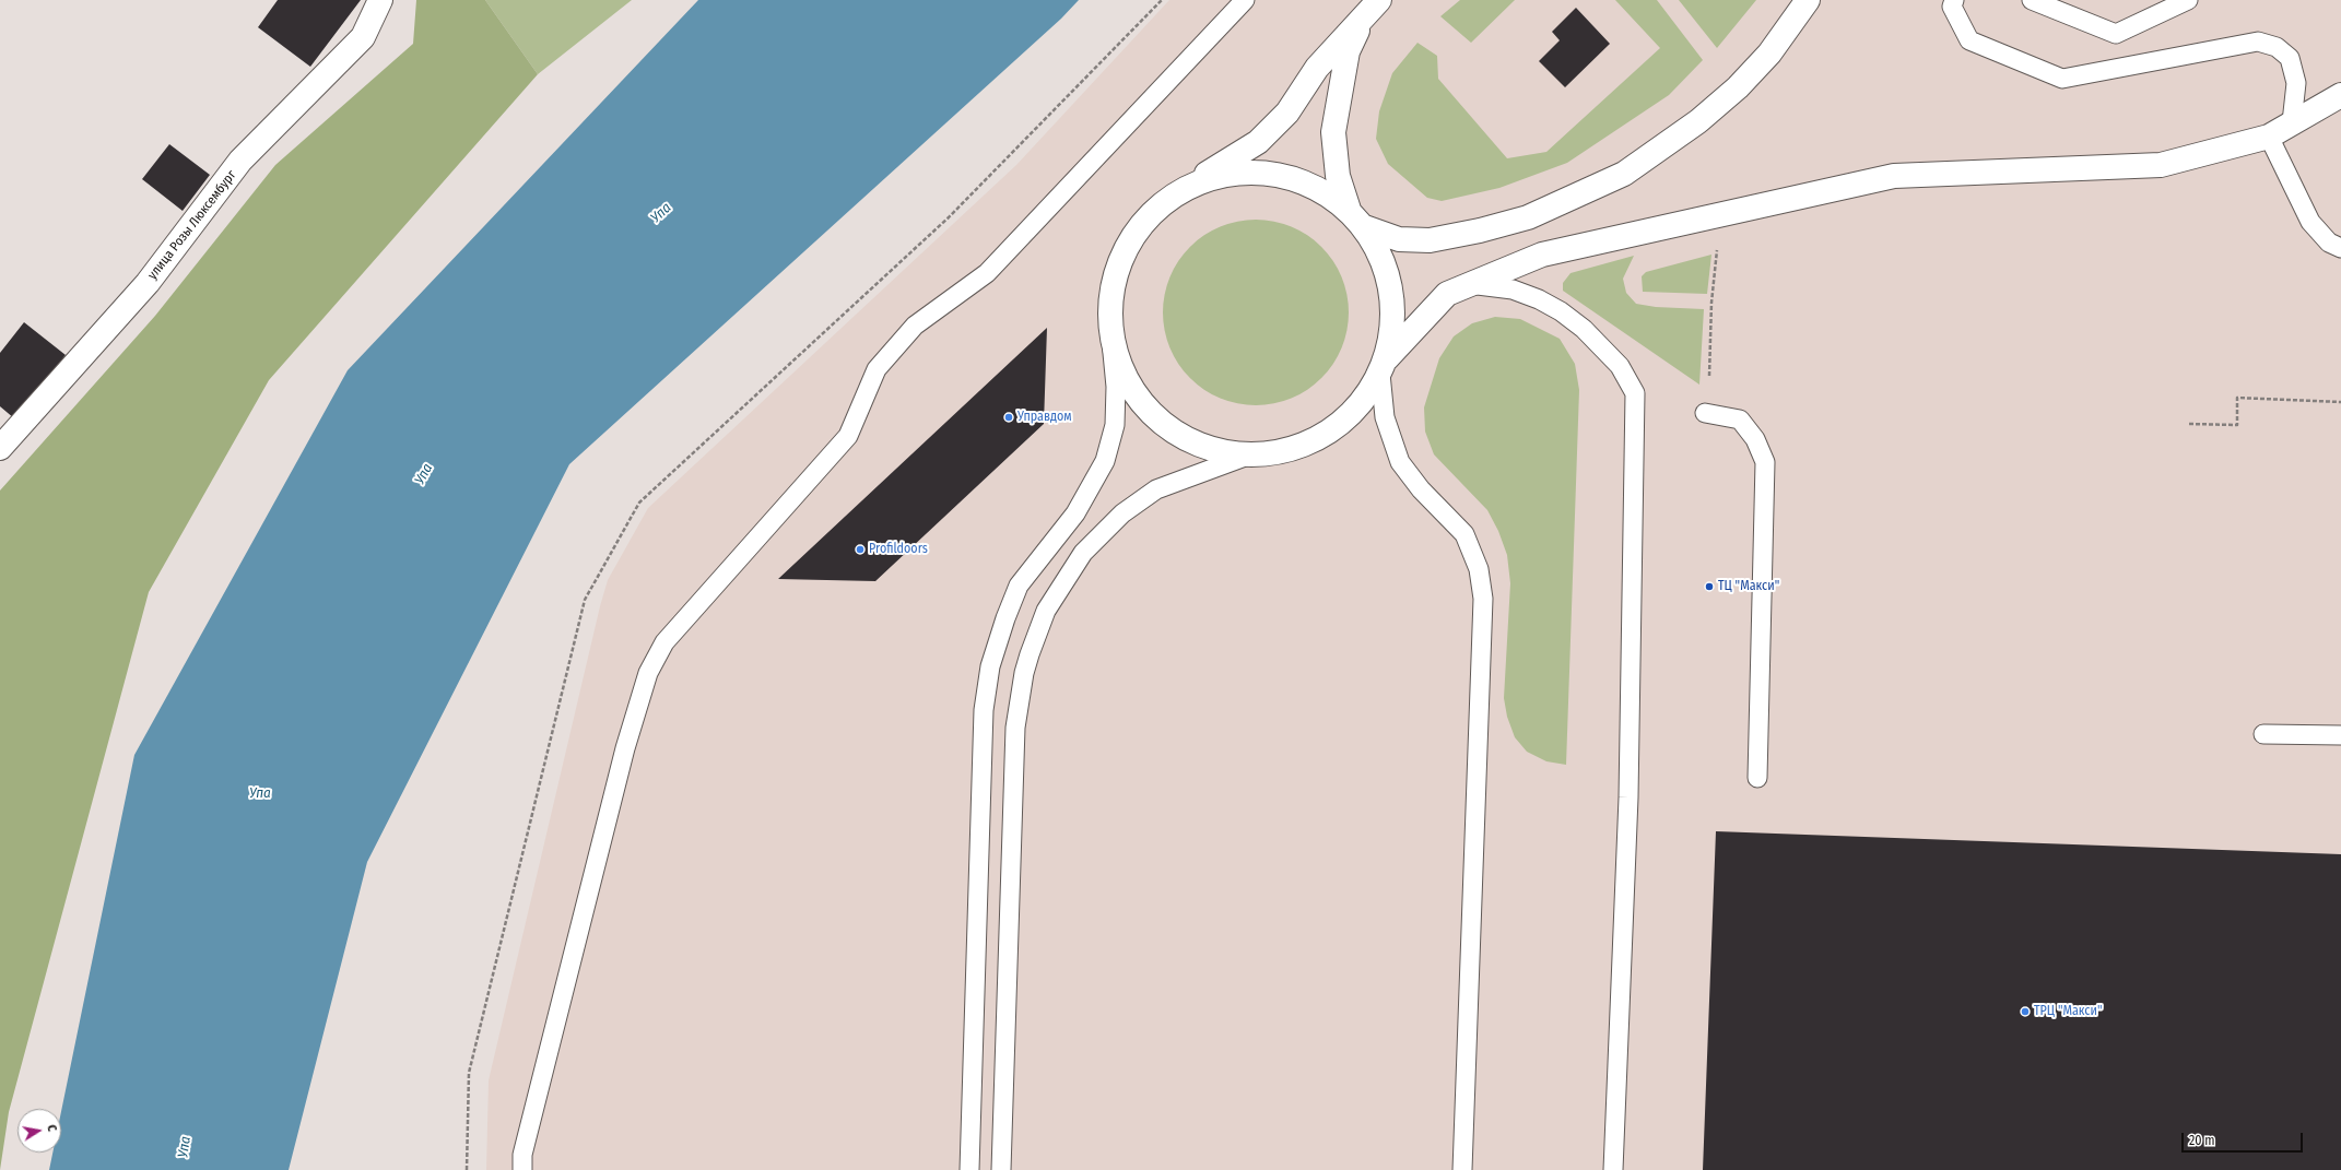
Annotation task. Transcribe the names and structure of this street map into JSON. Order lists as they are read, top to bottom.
{
  "streets": {
    "street": ["улица Розы Люксембург"]
  },
  "water": ["Упа"],
  "places": [
    "Управдом",
    "Profildoors",
    "ТЦ \"Макси\"",
    "ТРЦ \"Макси\""
  ],
  "scale_bar": "20 m",
  "north": "right"
}
